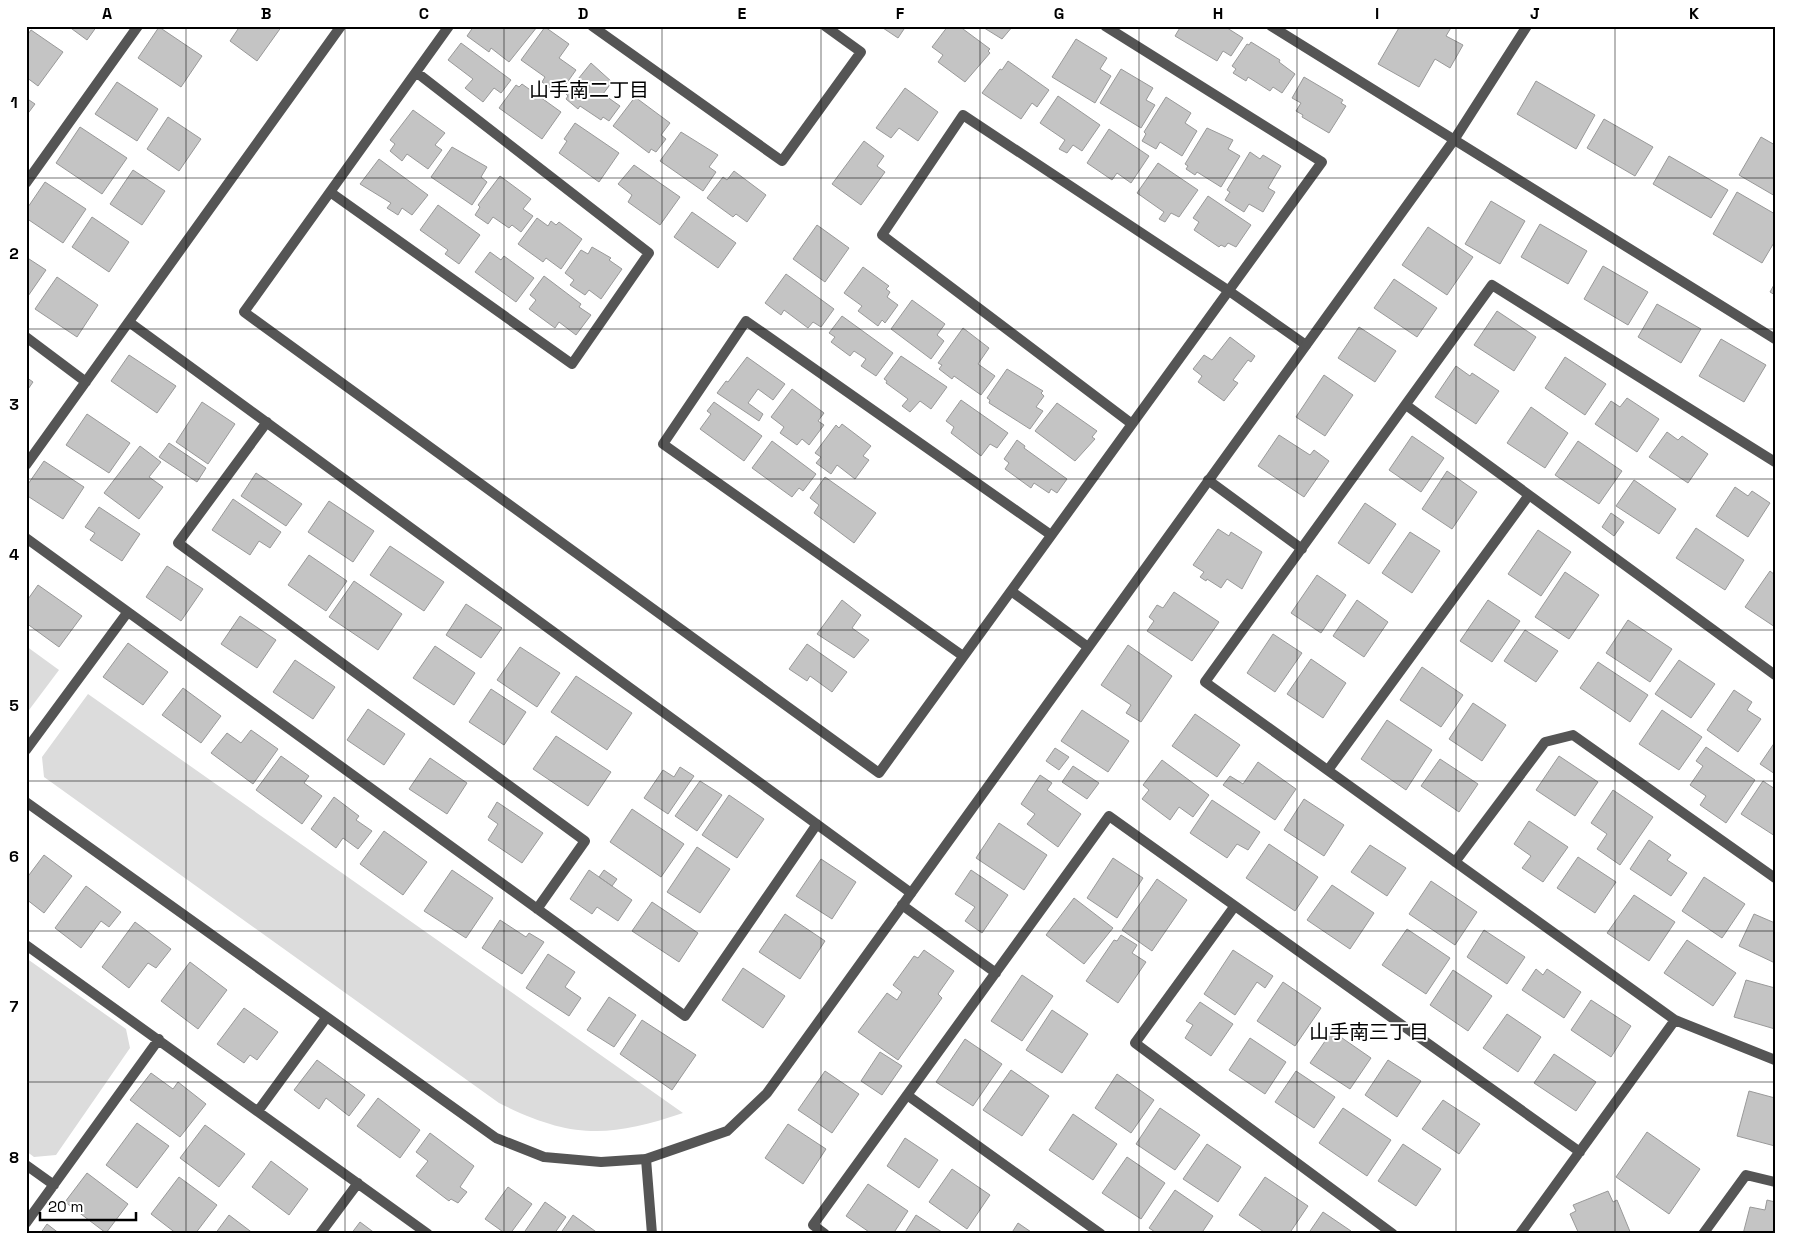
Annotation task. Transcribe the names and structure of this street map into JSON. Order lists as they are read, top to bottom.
{
  "districts": ["山手南二丁目", "山手南三丁目"],
  "scale_bar": "20 m",
  "grid": {
    "columns": [
      "A",
      "B",
      "C",
      "D",
      "E",
      "F",
      "G",
      "H",
      "I",
      "J",
      "K"
    ],
    "rows": [
      "1",
      "2",
      "3",
      "4",
      "5",
      "6",
      "7",
      "8"
    ]
  }
}
